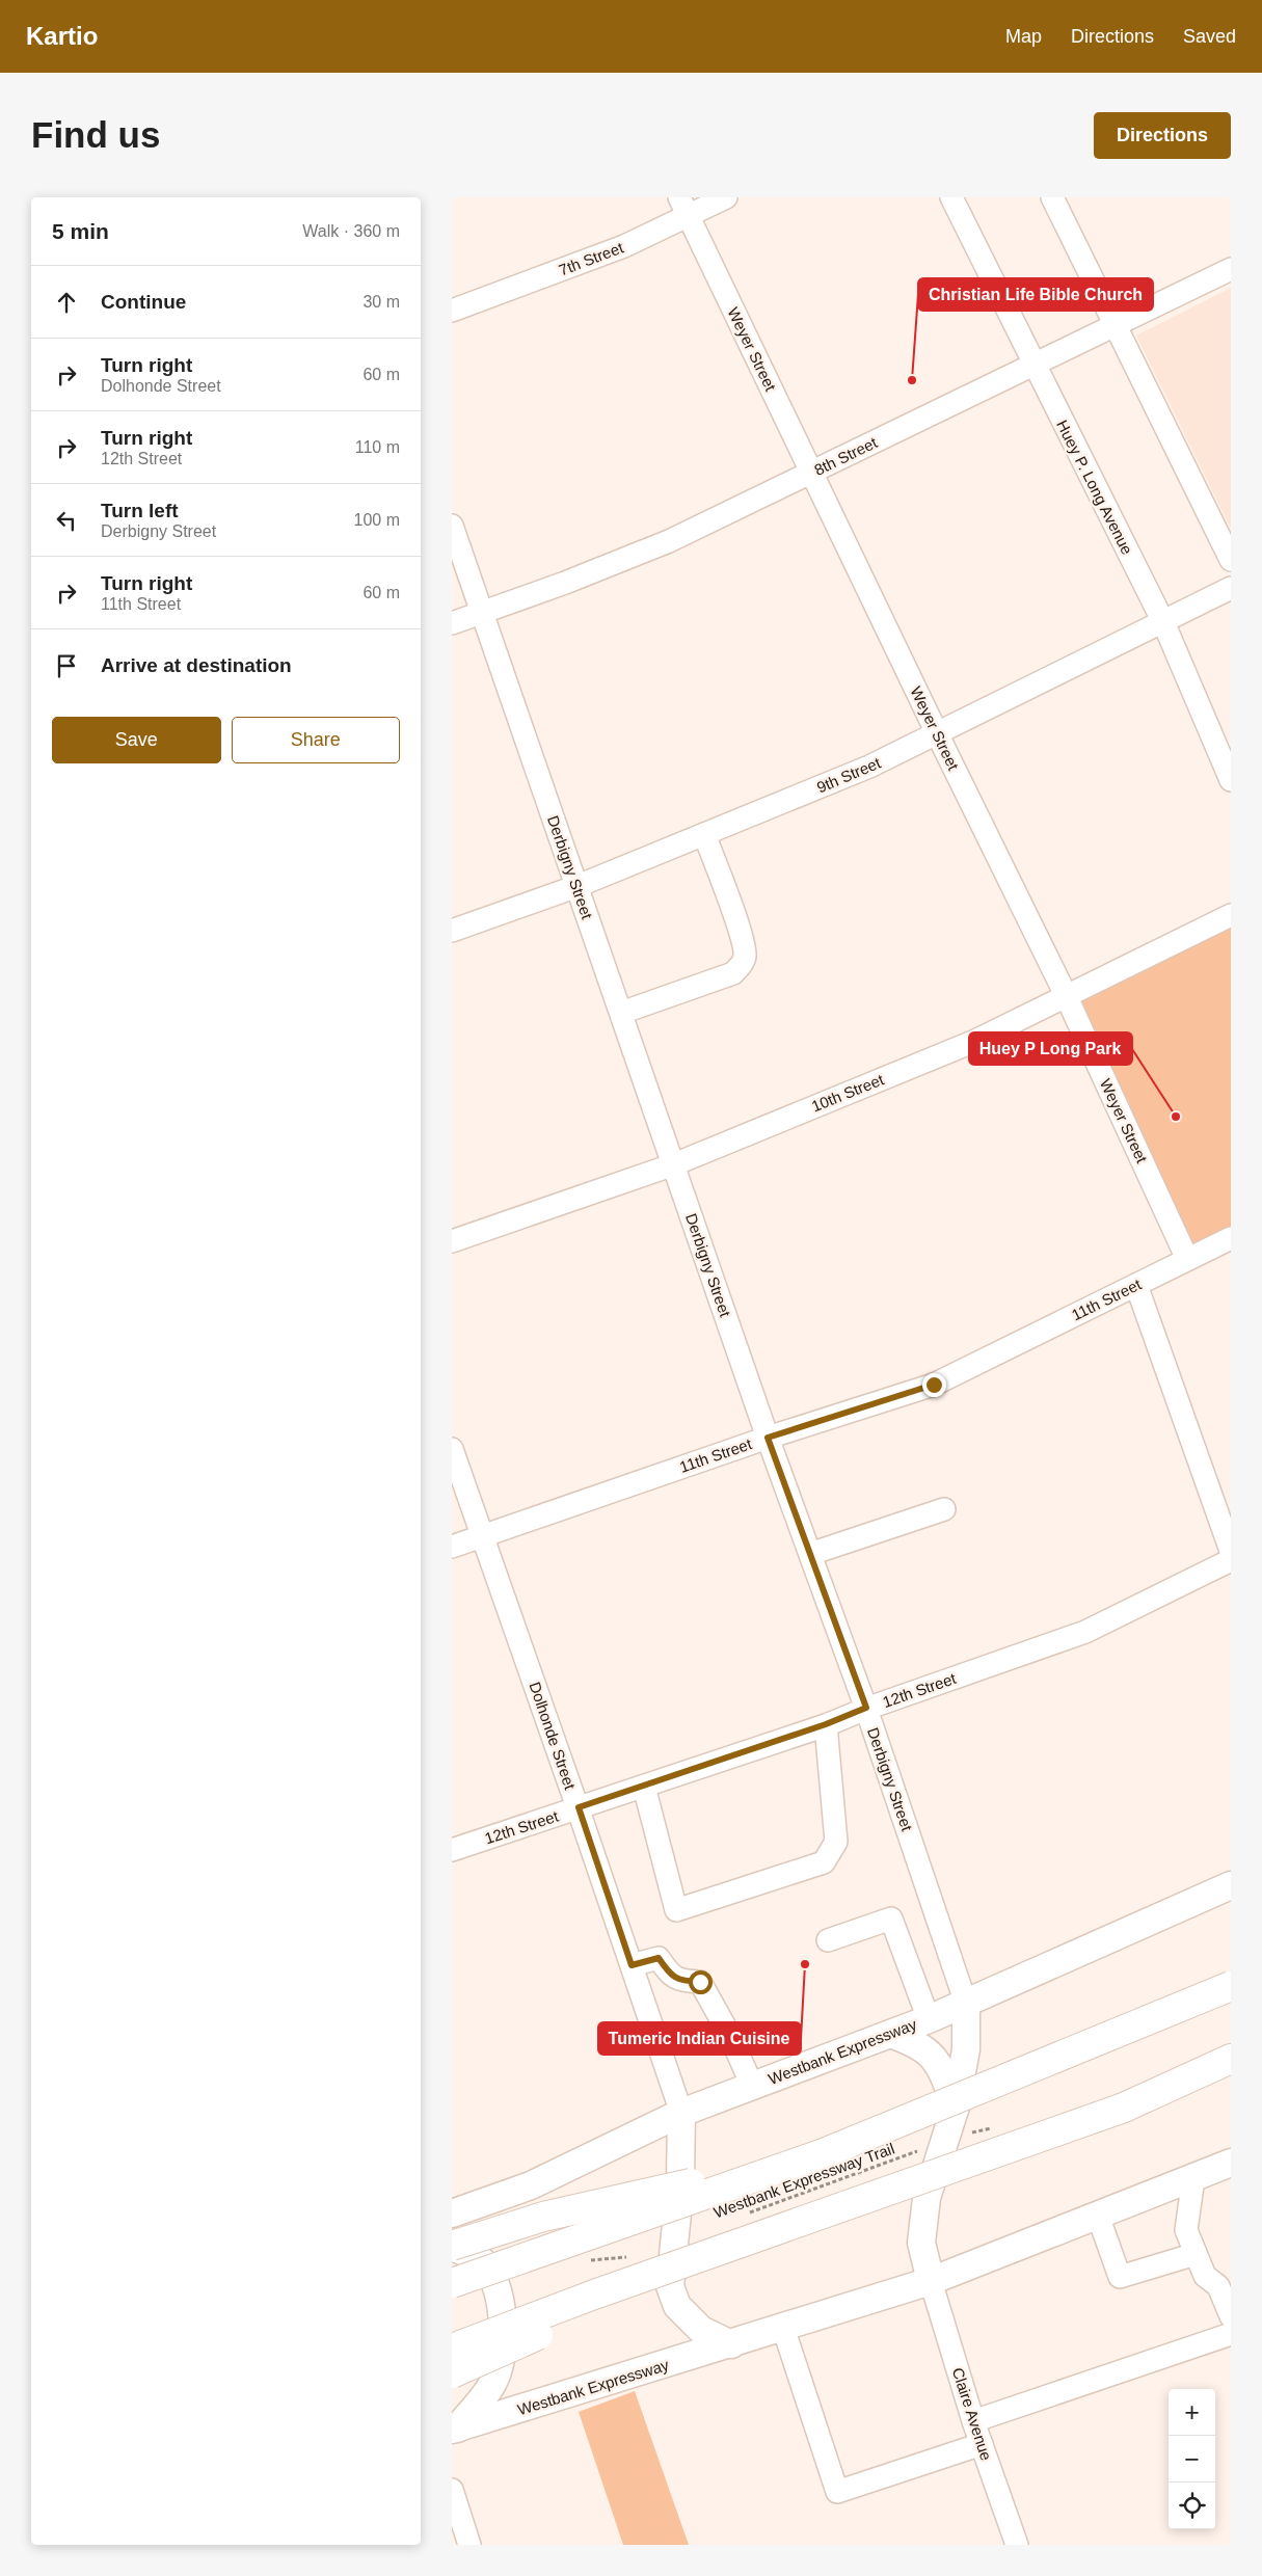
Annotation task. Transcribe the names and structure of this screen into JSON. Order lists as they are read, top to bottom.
{
  "streets": {
    "main road": ["Westbank Expressway"],
    "street": [
      "7th Street",
      "Weyer Street",
      "8th Street",
      "Huey P. Long Avenue",
      "9th Street",
      "Derbigny Street",
      "10th Street",
      "11th Street",
      "12th Street",
      "Dolhonde Street",
      "Claire Avenue"
    ],
    "path": ["Westbank Expressway Trail"]
  },
  "crossings": [
    ["7th Street", "Weyer Street"],
    ["Weyer Street", "8th Street"],
    ["Weyer Street", "9th Street"],
    ["Weyer Street", "10th Street"],
    ["Weyer Street", "11th Street"],
    ["8th Street", "Huey P. Long Avenue"],
    ["8th Street", "Derbigny Street"],
    ["Huey P. Long Avenue", "9th Street"],
    ["9th Street", "Derbigny Street"],
    ["Derbigny Street", "10th Street"],
    ["Derbigny Street", "11th Street"],
    ["Derbigny Street", "12th Street"],
    ["Derbigny Street", "Westbank Expressway"],
    ["11th Street", "Dolhonde Street"],
    ["12th Street", "Dolhonde Street"],
    ["Dolhonde Street", "Westbank Expressway"],
    ["Westbank Expressway", "Claire Avenue"]
  ],
  "places": ["Christian Life Bible Church", "Huey P Long Park", "Tumeric Indian Cuisine"],
  "page": {
    "header": "Kartio",
    "nav": ["Map", "Directions", "Saved"],
    "buttons": [
      "Directions",
      ["Save", "Share"]
    ],
    "title": "Find us",
    "heading": ["5 min", "Walk · 360 m"],
    "list": [
      ["Continue", "30 m"],
      ["Turn right", "Dolhonde Street", "60 m"],
      ["Turn right", "12th Street", "110 m"],
      ["Turn left", "Derbigny Street", "100 m"],
      ["Turn right", "11th Street", "60 m"],
      "Arrive at destination"
    ],
    "map_buttons": ["+", "−"]
  }
}
